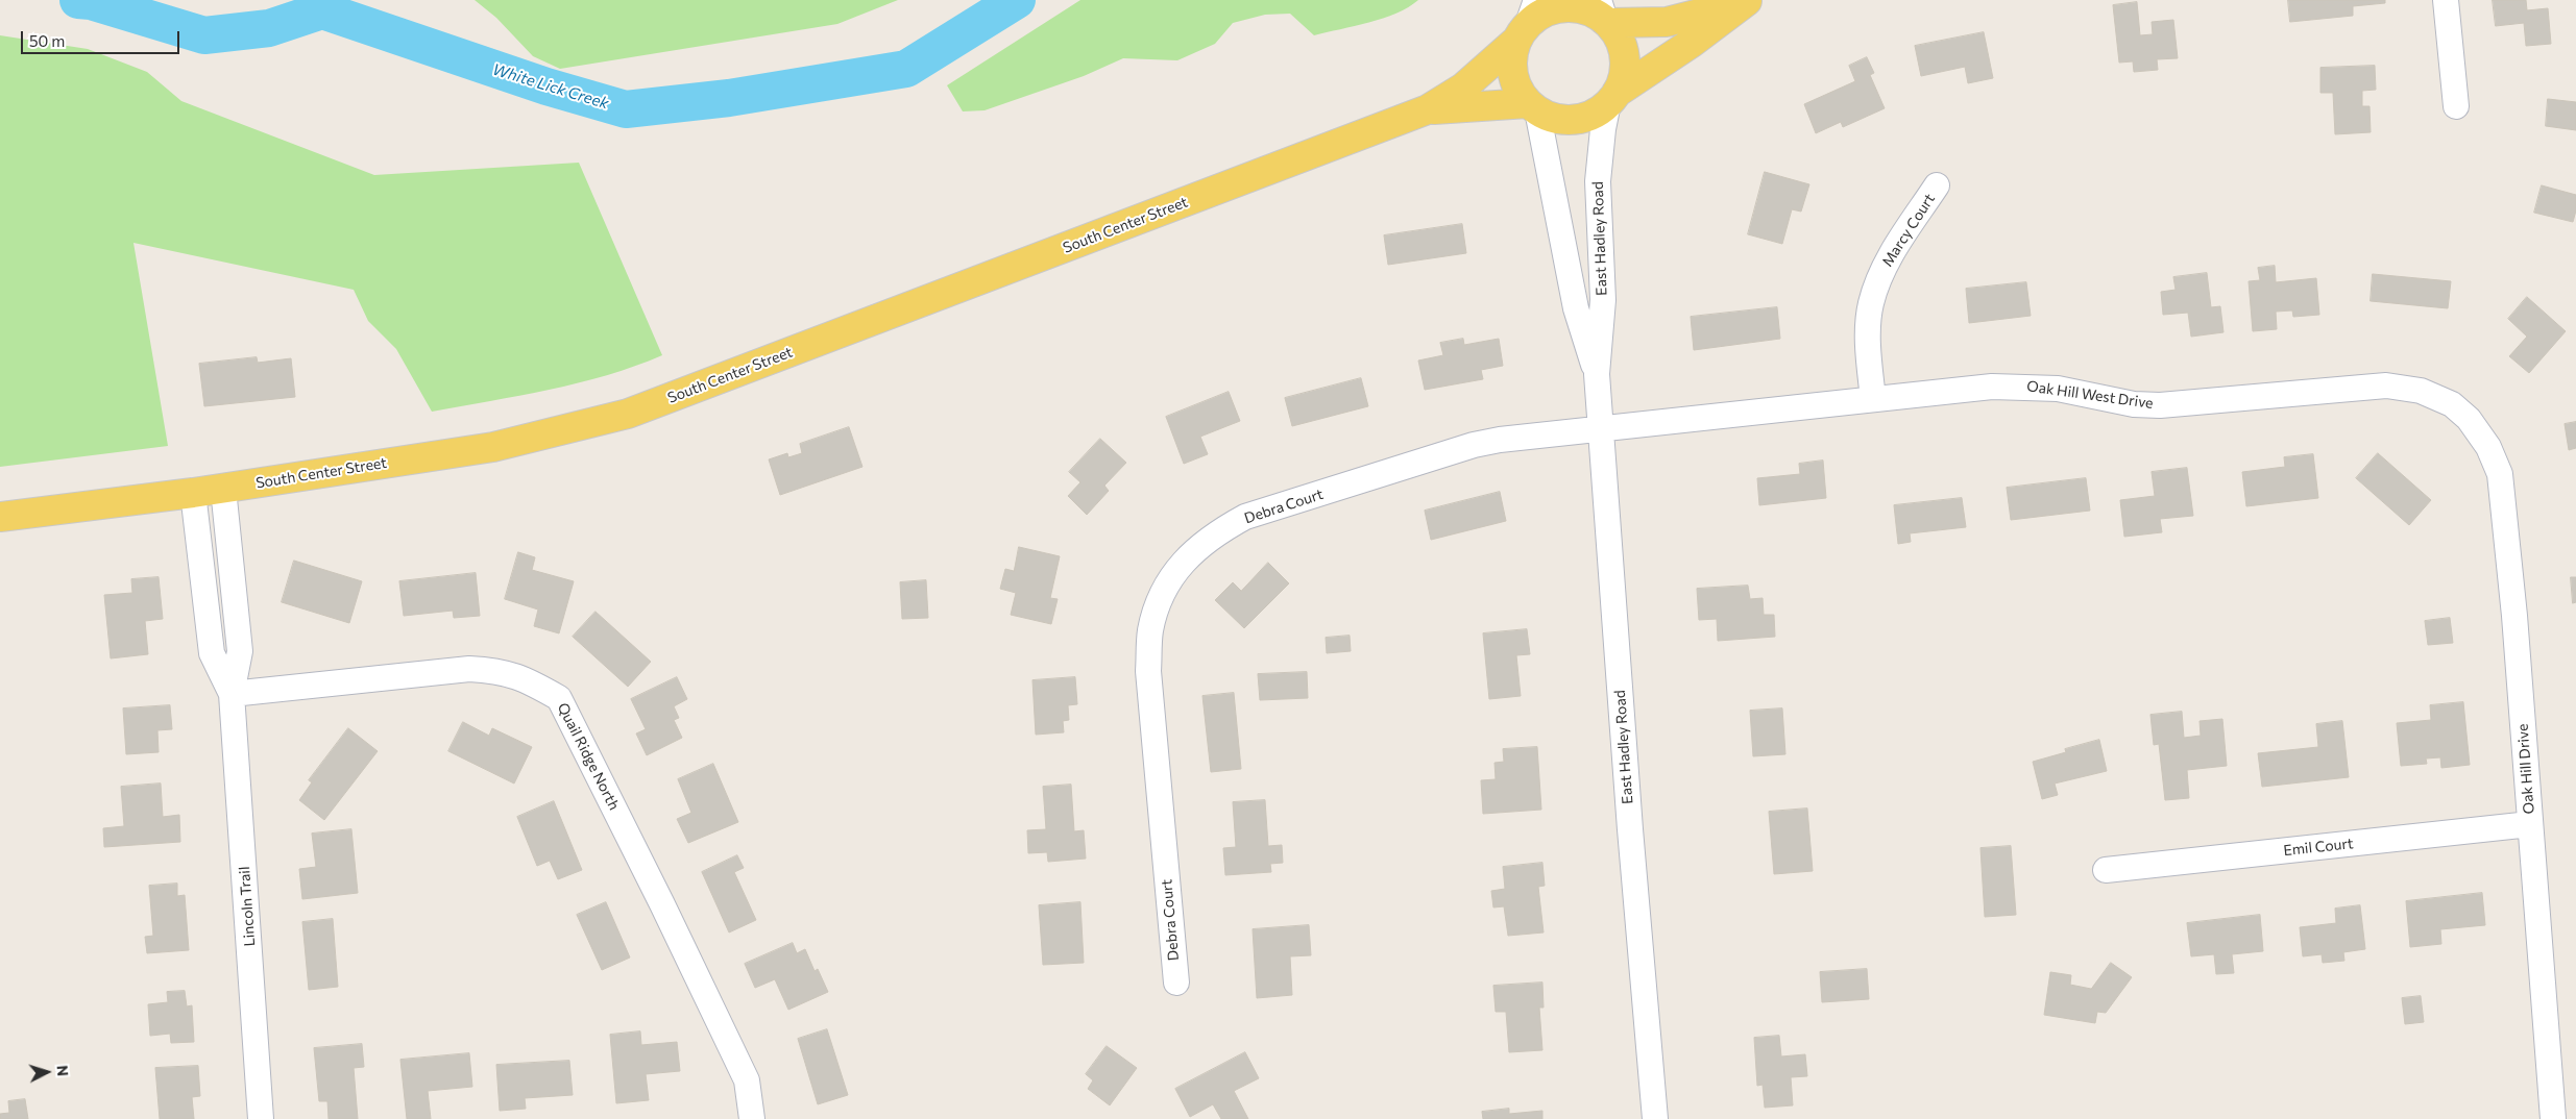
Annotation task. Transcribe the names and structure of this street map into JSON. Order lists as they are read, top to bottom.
{
  "streets": {
    "main road": ["South Center Street"],
    "street": [
      "Marcy Court",
      "East Hadley Road",
      "Oak Hill West Drive",
      "Debra Court",
      "Quail Ridge North",
      "Oak Hill Drive",
      "Emil Court",
      "Lincoln Trail"
    ]
  },
  "crossings": [
    ["South Center Street", "East Hadley Road"],
    ["South Center Street", "Lincoln Trail"],
    ["Marcy Court", "Oak Hill West Drive"],
    ["East Hadley Road", "Oak Hill West Drive"],
    ["East Hadley Road", "Debra Court"],
    ["Oak Hill West Drive", "Debra Court"],
    ["Oak Hill West Drive", "Oak Hill Drive"],
    ["Quail Ridge North", "Lincoln Trail"],
    ["Oak Hill Drive", "Emil Court"]
  ],
  "water": ["White Lick Creek"],
  "scale_bar": "50 m",
  "north": "right"
}
